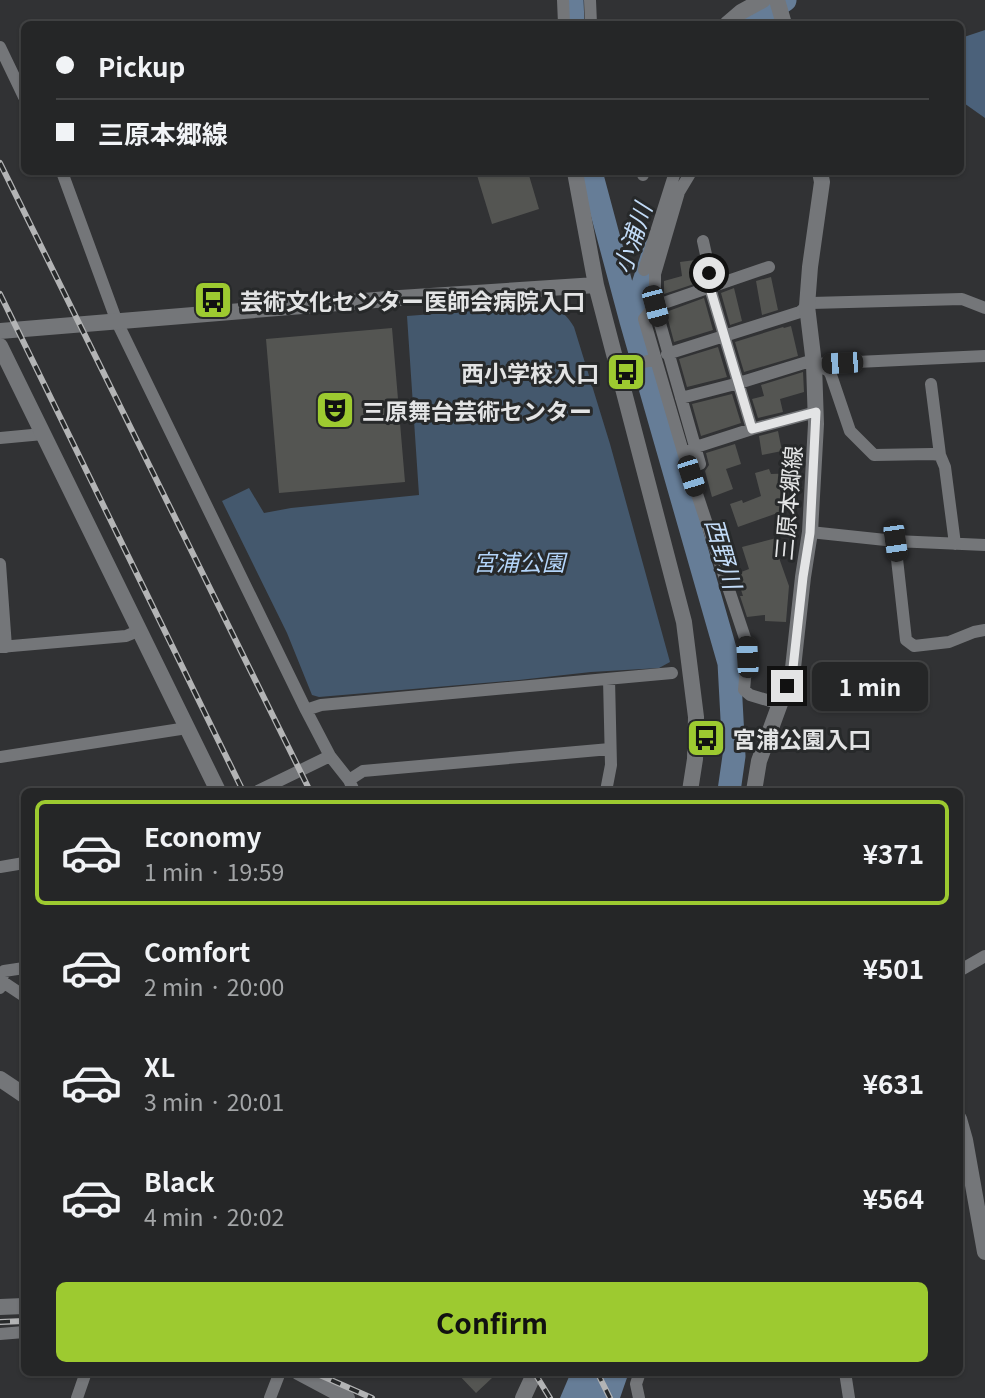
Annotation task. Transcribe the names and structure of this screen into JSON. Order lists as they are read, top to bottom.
{
  "streets": {
    "street": ["三原本郷線"]
  },
  "water": ["小浦川", "西野川"],
  "parks": ["宮浦公園"],
  "places": {
    "bus stop": ["芸術文化センター医師会病院入口", "西小学校入口", "宮浦公園入口"],
    "theatre": ["三原舞台芸術センター"]
  },
  "page": {
    "banner": ["Pickup", "三原本郷線"],
    "bubble": "1 min",
    "list": [
      {
        "name": "Economy",
        "note": "1 min · 19:59",
        "value": "¥371"
      },
      {
        "name": "Comfort",
        "note": "2 min · 20:00",
        "value": "¥501"
      },
      {
        "name": "XL",
        "note": "3 min · 20:01",
        "value": "¥631"
      },
      {
        "name": "Black",
        "note": "4 min · 20:02",
        "value": "¥564"
      }
    ],
    "buttons": "Confirm"
  }
}
